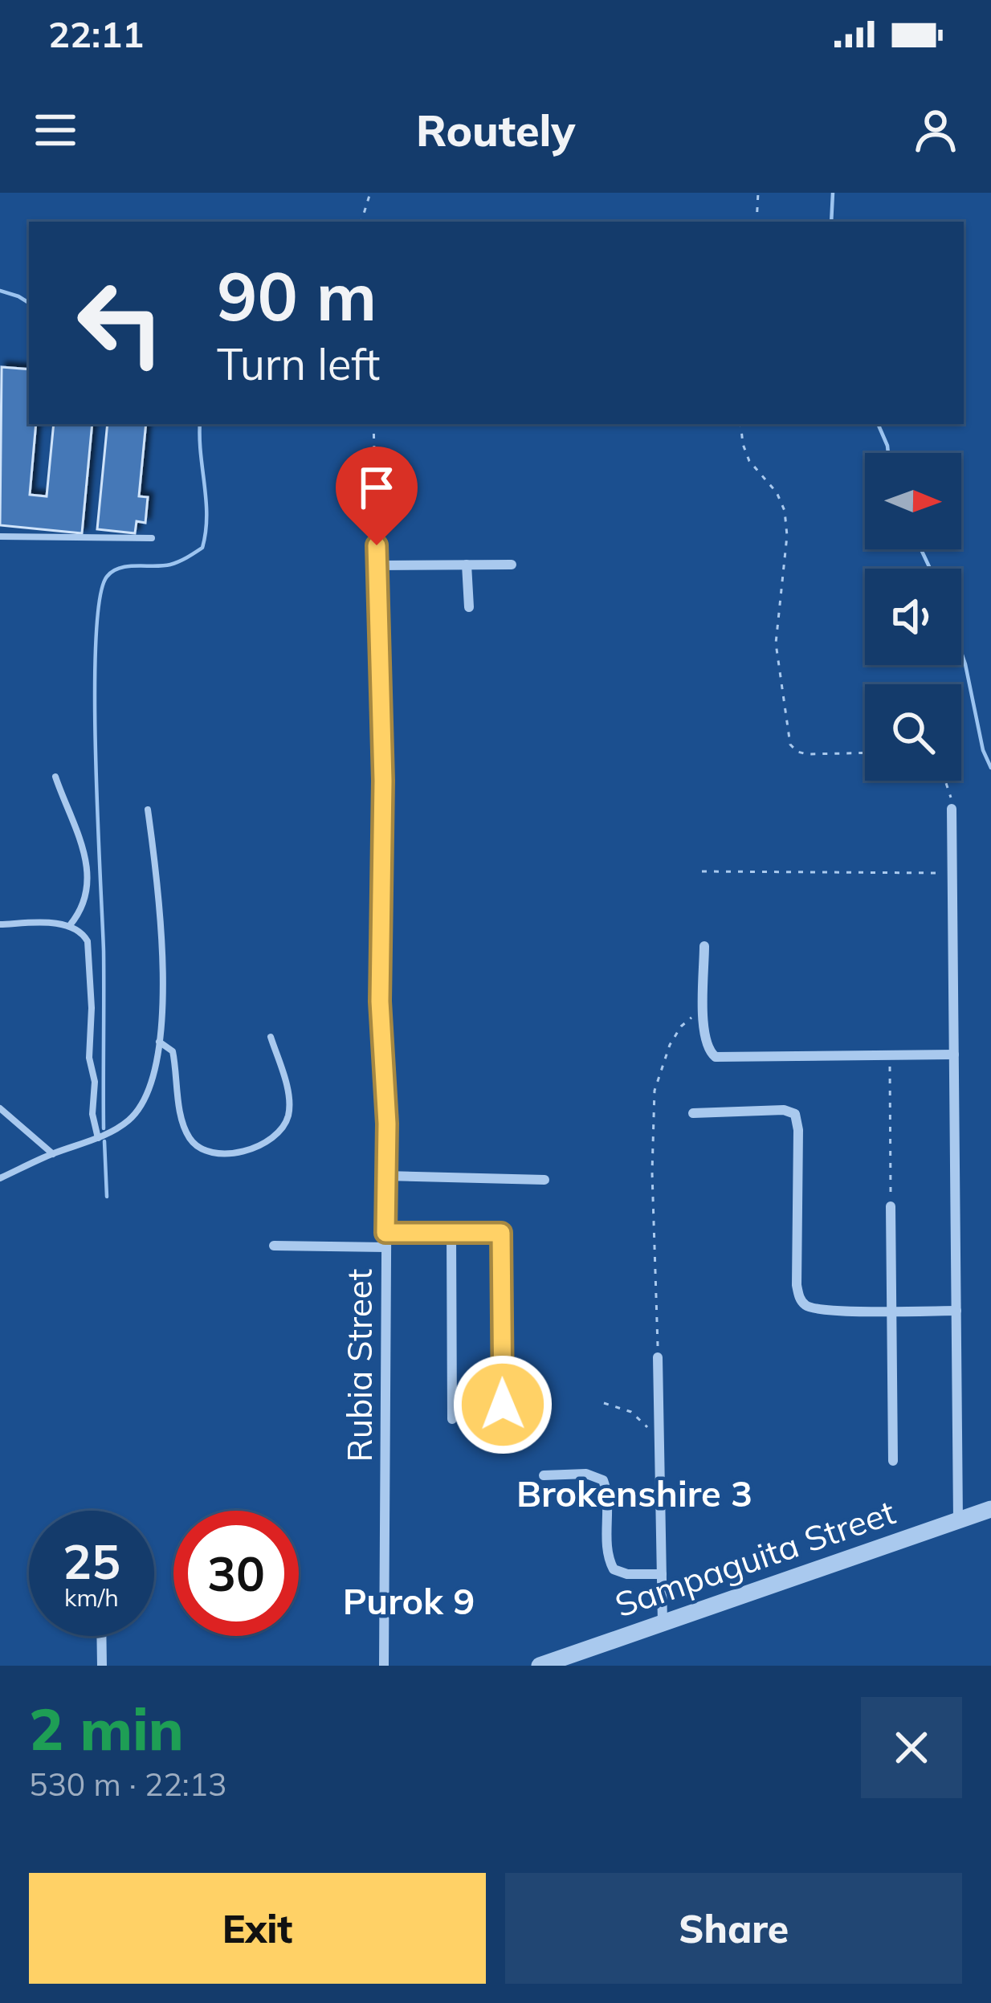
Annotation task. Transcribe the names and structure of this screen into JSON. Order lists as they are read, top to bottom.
{
  "streets": {
    "street": ["Rubia Street", "Sampaguita Street"]
  },
  "districts": ["Brokenshire 3", "Purok 9"],
  "north": "right",
  "page": {
    "status": "22:11",
    "header": "Routely",
    "turn": ["90 m", "Turn left"],
    "speed": "25 km/h",
    "limit": "30",
    "heading": ["2 min", "530 m · 22:13"],
    "buttons": ["Exit", "Share"]
  }
}
